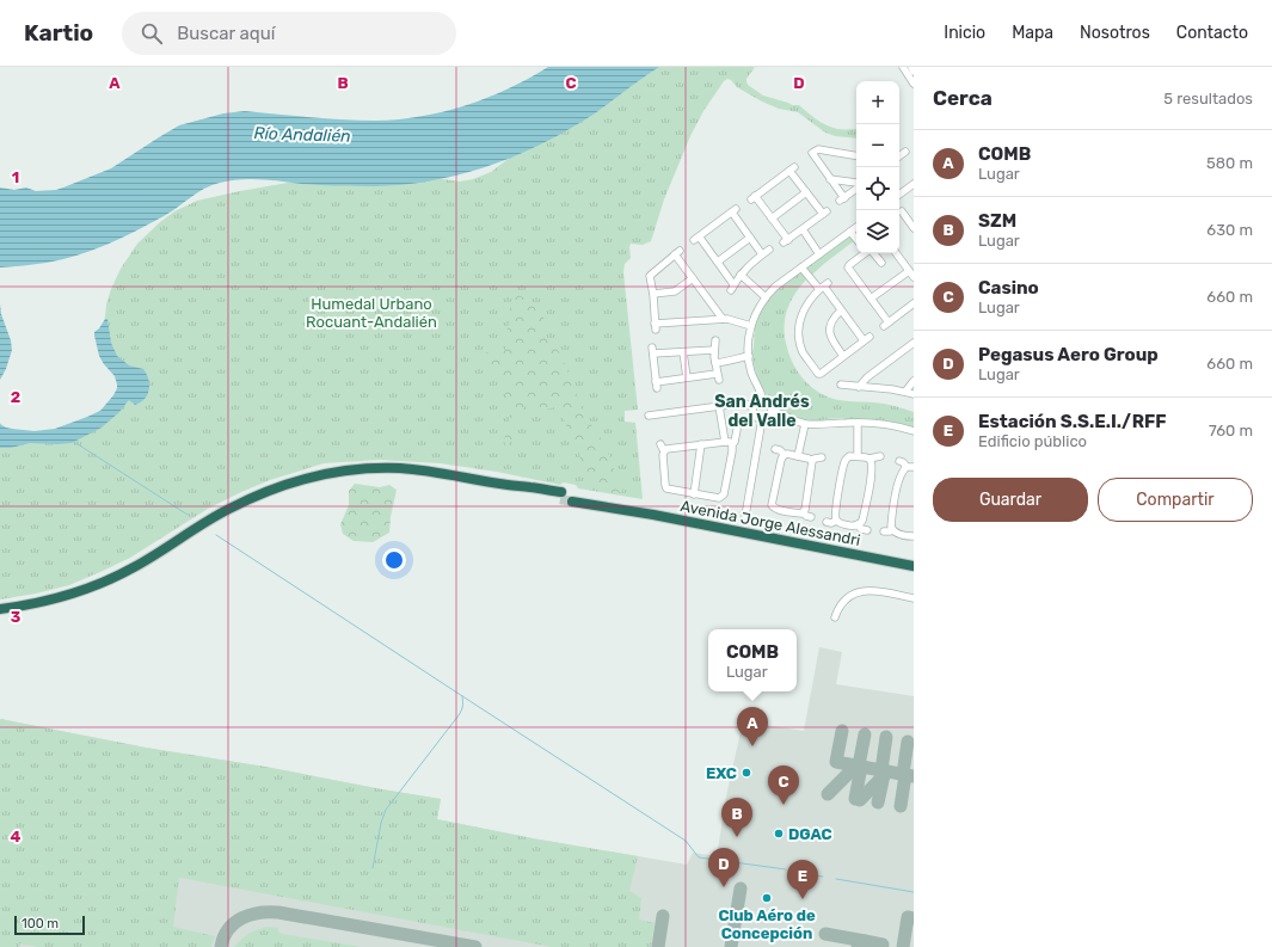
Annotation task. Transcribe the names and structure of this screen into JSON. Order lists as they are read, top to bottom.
{
  "streets": {
    "highway": ["Avenida Jorge Alessandri"]
  },
  "districts": ["San Andrés del Valle"],
  "water": ["Río Andalién"],
  "parks": ["Humedal Urbano Rocuant-Andalién"],
  "places": ["EXC", "DGAC", "Club Aéro de Concepción"],
  "scale_bar": "100 m",
  "page": {
    "header": "Kartio",
    "search": "Buscar aquí",
    "nav": [
      "Inicio",
      "Mapa",
      "Nosotros",
      "Contacto"
    ],
    "heading": ["Cerca", "5 resultados"],
    "map_buttons": ["+", "−"],
    "list": [
      {
        "mark": "A",
        "name": "COMB",
        "note": "Lugar",
        "value": "580 m"
      },
      {
        "mark": "B",
        "name": "SZM",
        "note": "Lugar",
        "value": "630 m"
      },
      {
        "mark": "C",
        "name": "Casino",
        "note": "Lugar",
        "value": "660 m"
      },
      {
        "mark": "D",
        "name": "Pegasus Aero Group",
        "note": "Lugar",
        "value": "660 m"
      },
      {
        "mark": "E",
        "name": "Estación S.S.E.I./RFF",
        "note": "Edificio público",
        "value": "760 m"
      }
    ],
    "buttons": ["Guardar", "Compartir"],
    "popup": ["COMB", "Lugar"],
    "pins": [
      "A",
      "C",
      "B",
      "D",
      "E"
    ],
    "scale": "100 m"
  },
  "grid": {
    "columns": [
      "A",
      "B",
      "C",
      "D"
    ],
    "rows": [
      "1",
      "2",
      "3",
      "4"
    ]
  }
}
